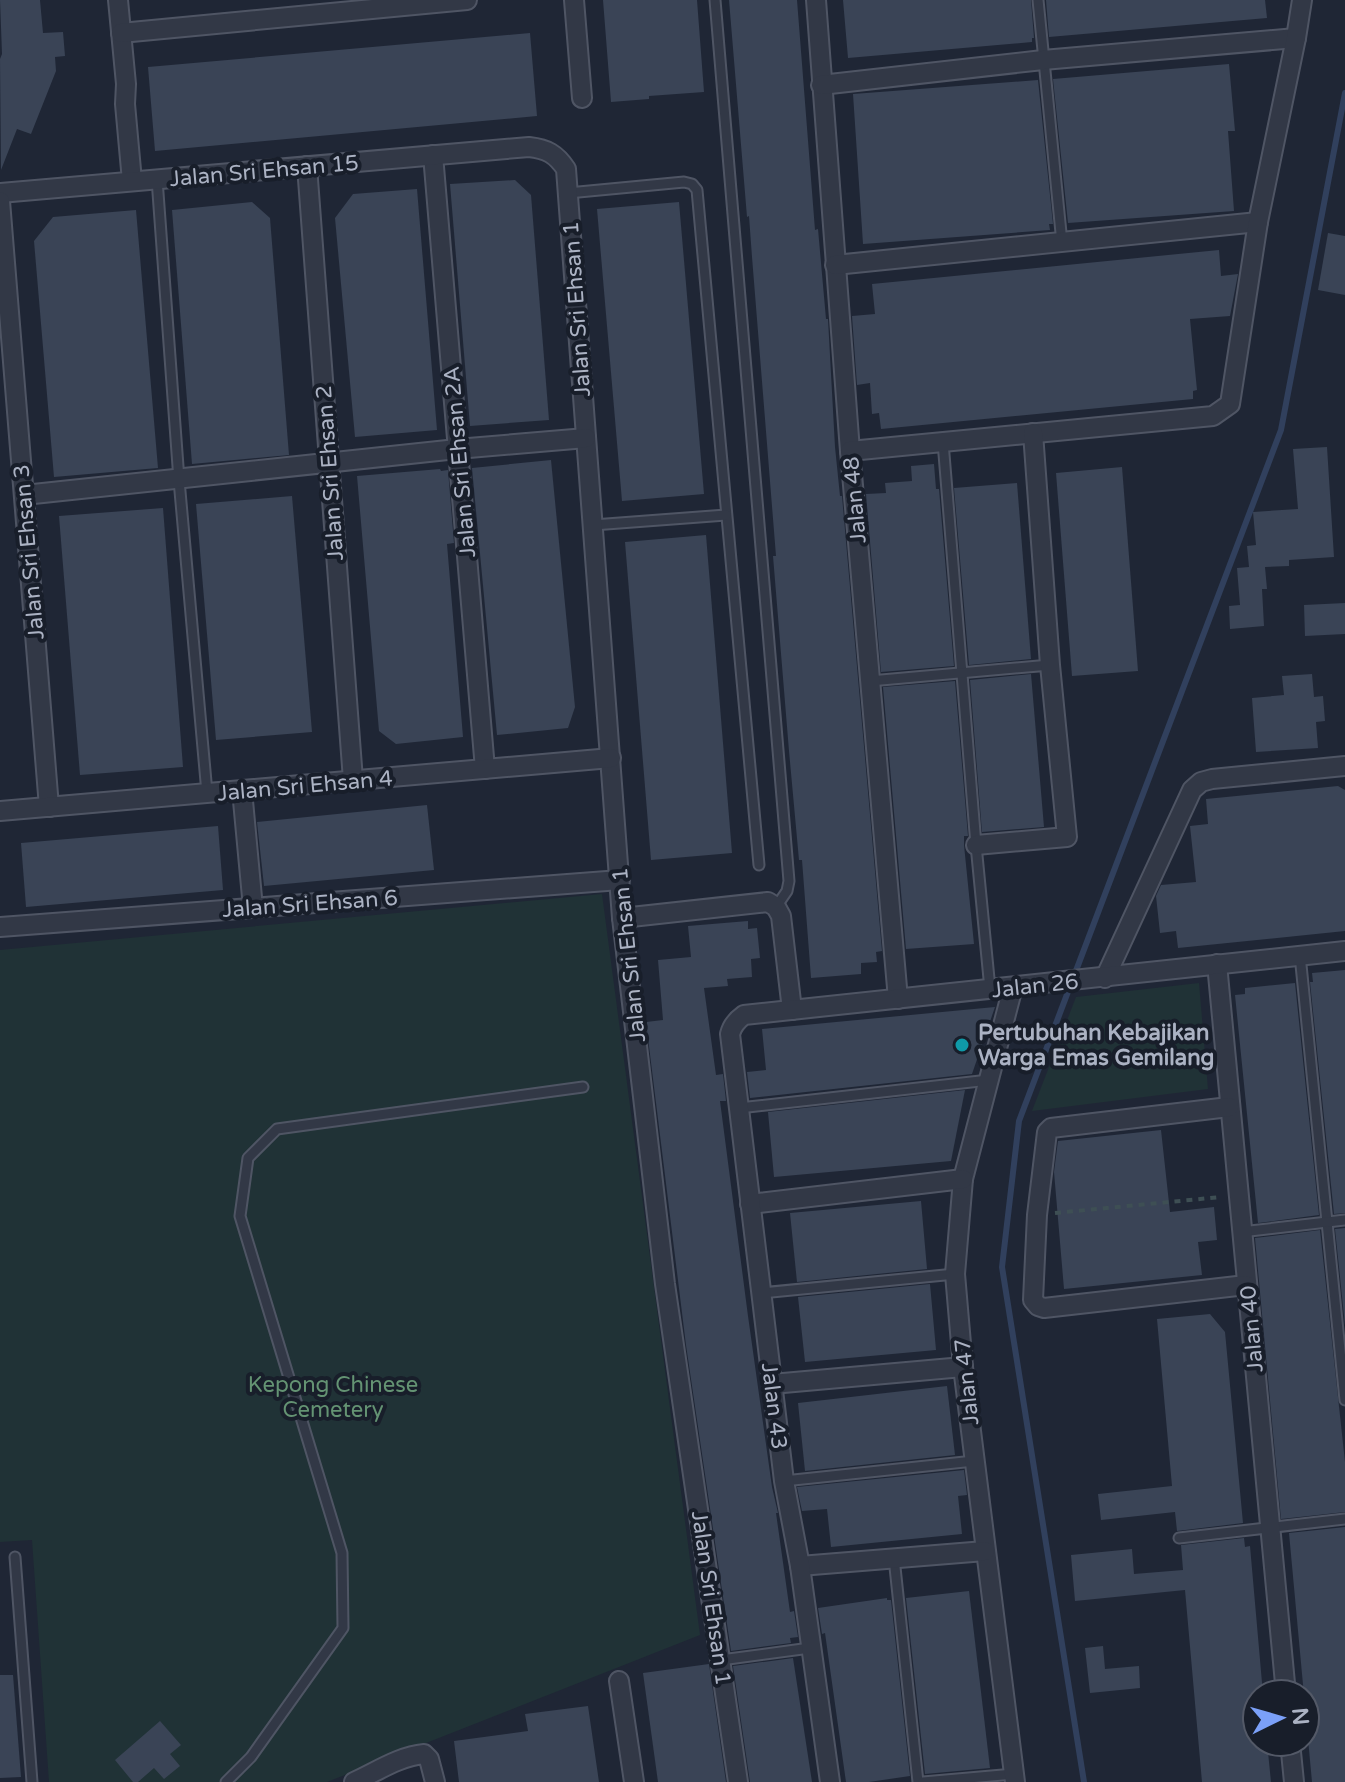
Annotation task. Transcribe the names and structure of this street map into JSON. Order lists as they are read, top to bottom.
{
  "streets": {
    "street": [
      "Jalan Sri Ehsan 15",
      "Jalan Sri Ehsan 1",
      "Jalan Sri Ehsan 2A",
      "Jalan Sri Ehsan 2",
      "Jalan 48",
      "Jalan Sri Ehsan 3",
      "Jalan Sri Ehsan 4",
      "Jalan Sri Ehsan 6",
      "Jalan 26",
      "Jalan 40",
      "Jalan 47",
      "Jalan 43"
    ]
  },
  "crossings": [
    ["Jalan Sri Ehsan 15", "Jalan Sri Ehsan 1"],
    ["Jalan Sri Ehsan 15", "Jalan Sri Ehsan 2A"],
    ["Jalan Sri Ehsan 15", "Jalan Sri Ehsan 2"],
    ["Jalan Sri Ehsan 1", "Jalan Sri Ehsan 4"],
    ["Jalan Sri Ehsan 1", "Jalan Sri Ehsan 6"],
    ["Jalan Sri Ehsan 2A", "Jalan Sri Ehsan 4"],
    ["Jalan Sri Ehsan 2", "Jalan Sri Ehsan 4"],
    ["Jalan 48", "Jalan 26"],
    ["Jalan Sri Ehsan 3", "Jalan Sri Ehsan 4"],
    ["Jalan 26", "Jalan 40"],
    ["Jalan 26", "Jalan 47"],
    ["Jalan 26", "Jalan 43"]
  ],
  "parks": ["Kepong Chinese Cemetery"],
  "places": ["Pertubuhan Kebajikan Warga Emas Gemilang"],
  "north": "right"
}
